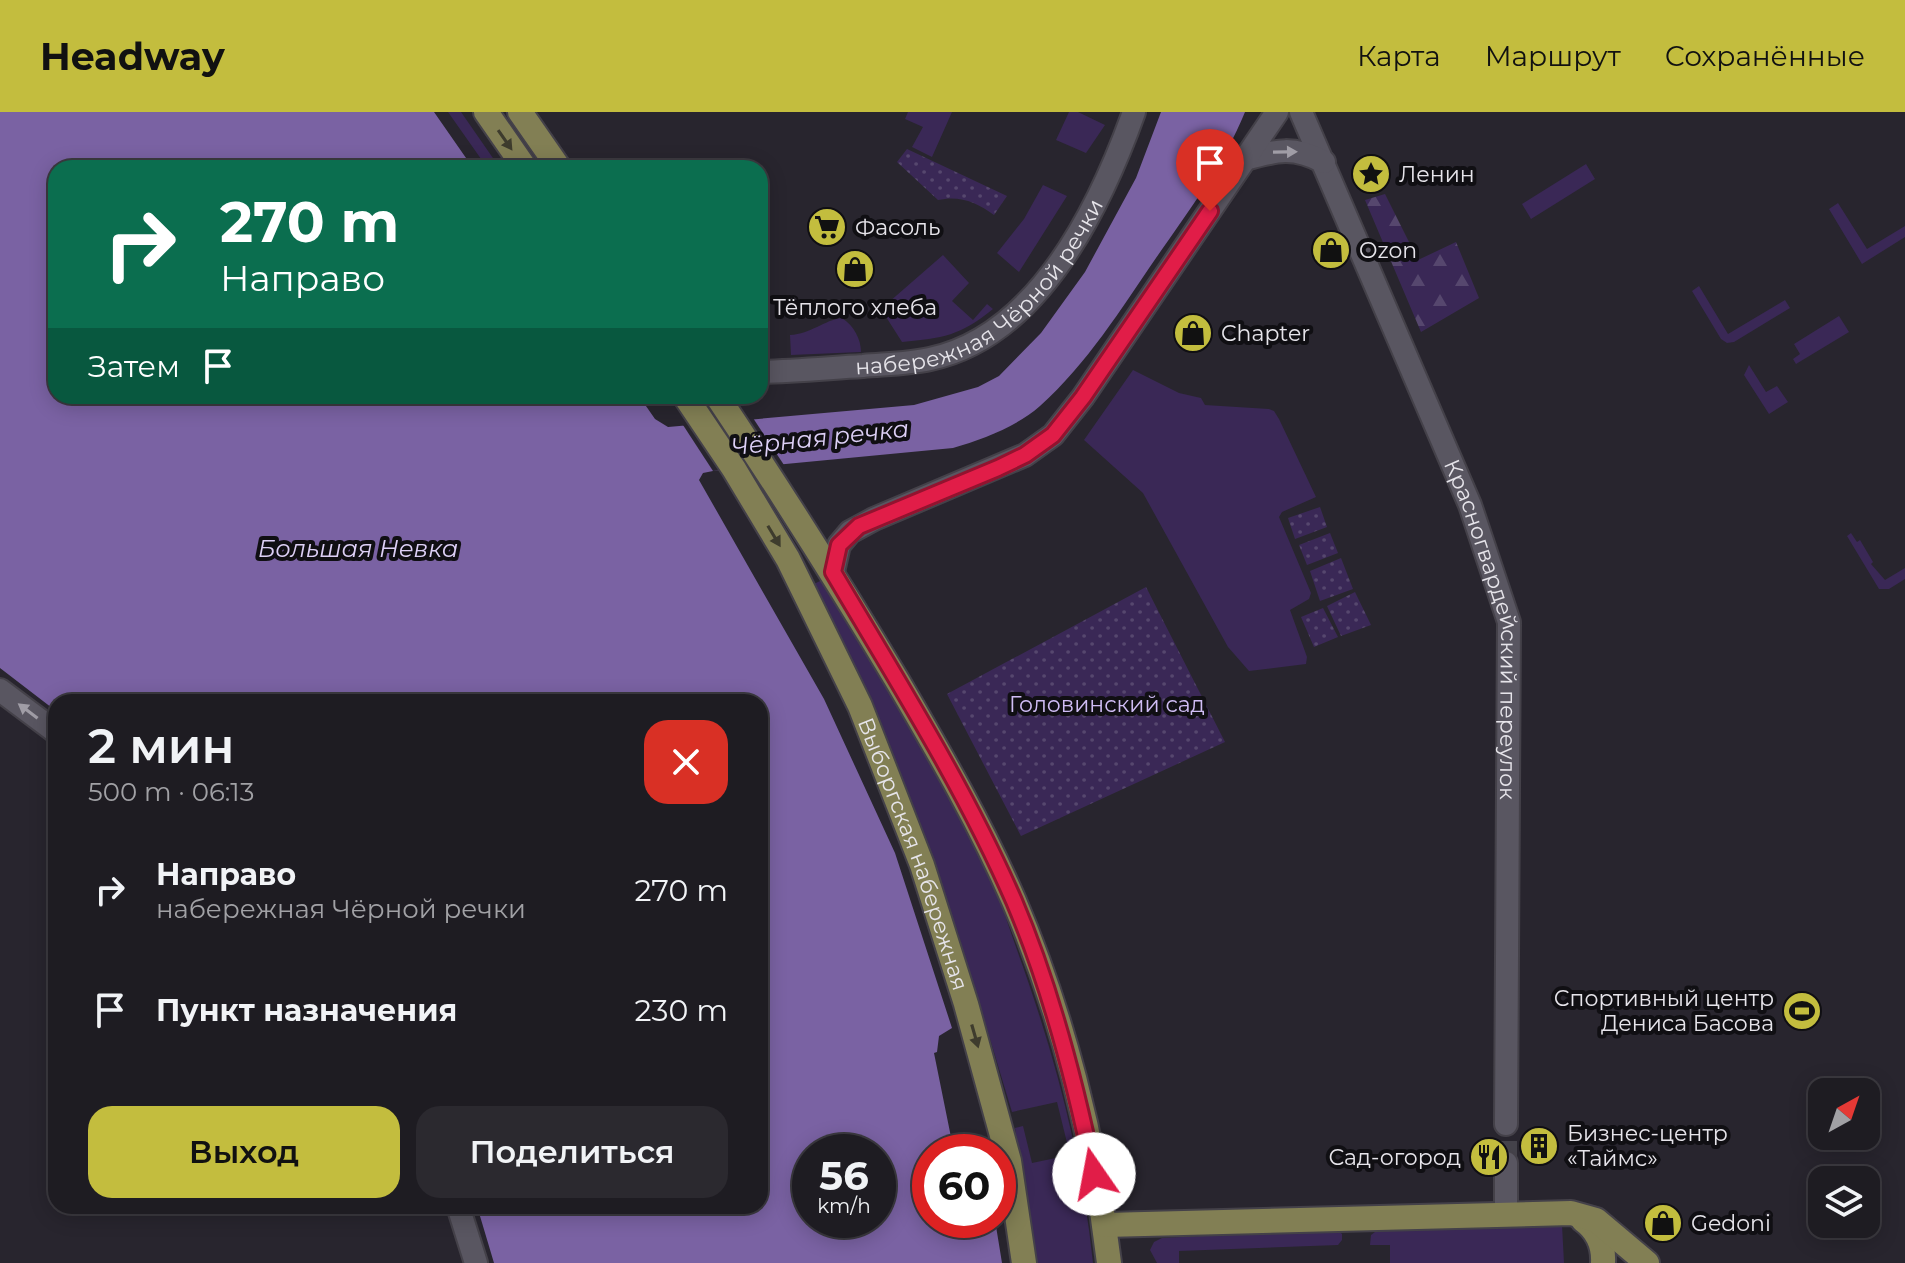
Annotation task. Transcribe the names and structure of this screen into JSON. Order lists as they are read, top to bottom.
{
  "streets": {
    "main road": ["Выборгская набережная"],
    "street": ["набережная Чёрной речки", "Красногвардейский переулок"]
  },
  "water": ["Чёрная речка", "Большая Невка"],
  "parks": ["Головинский сад"],
  "places": {
    "place": ["Ленин"],
    "supermarket": ["Фасоль"],
    "shop": [
      "Ozon",
      "Тёплого хлеба",
      "Chapter",
      "Gedoni"
    ],
    "sports": ["Спортивный центр Дениса Басова"],
    "building": ["Бизнес-центр «Таймс»"],
    "restaurant": ["Сад-огород"]
  },
  "north": "top right",
  "page": {
    "header": "Headway",
    "nav": ["Карта", "Маршрут", "Сохранённые"],
    "turn": ["270 m", "Направо"],
    "then": "Затем",
    "heading": ["2 мин", "500 m · 06:13"],
    "list": [
      {
        "name": "Направо",
        "note": "набережная Чёрной речки",
        "value": "270 m"
      },
      {
        "name": "Пункт назначения",
        "value": "230 m"
      }
    ],
    "buttons": ["Выход", "Поделиться"],
    "speed": "56 km/h",
    "limit": "60"
  }
}
